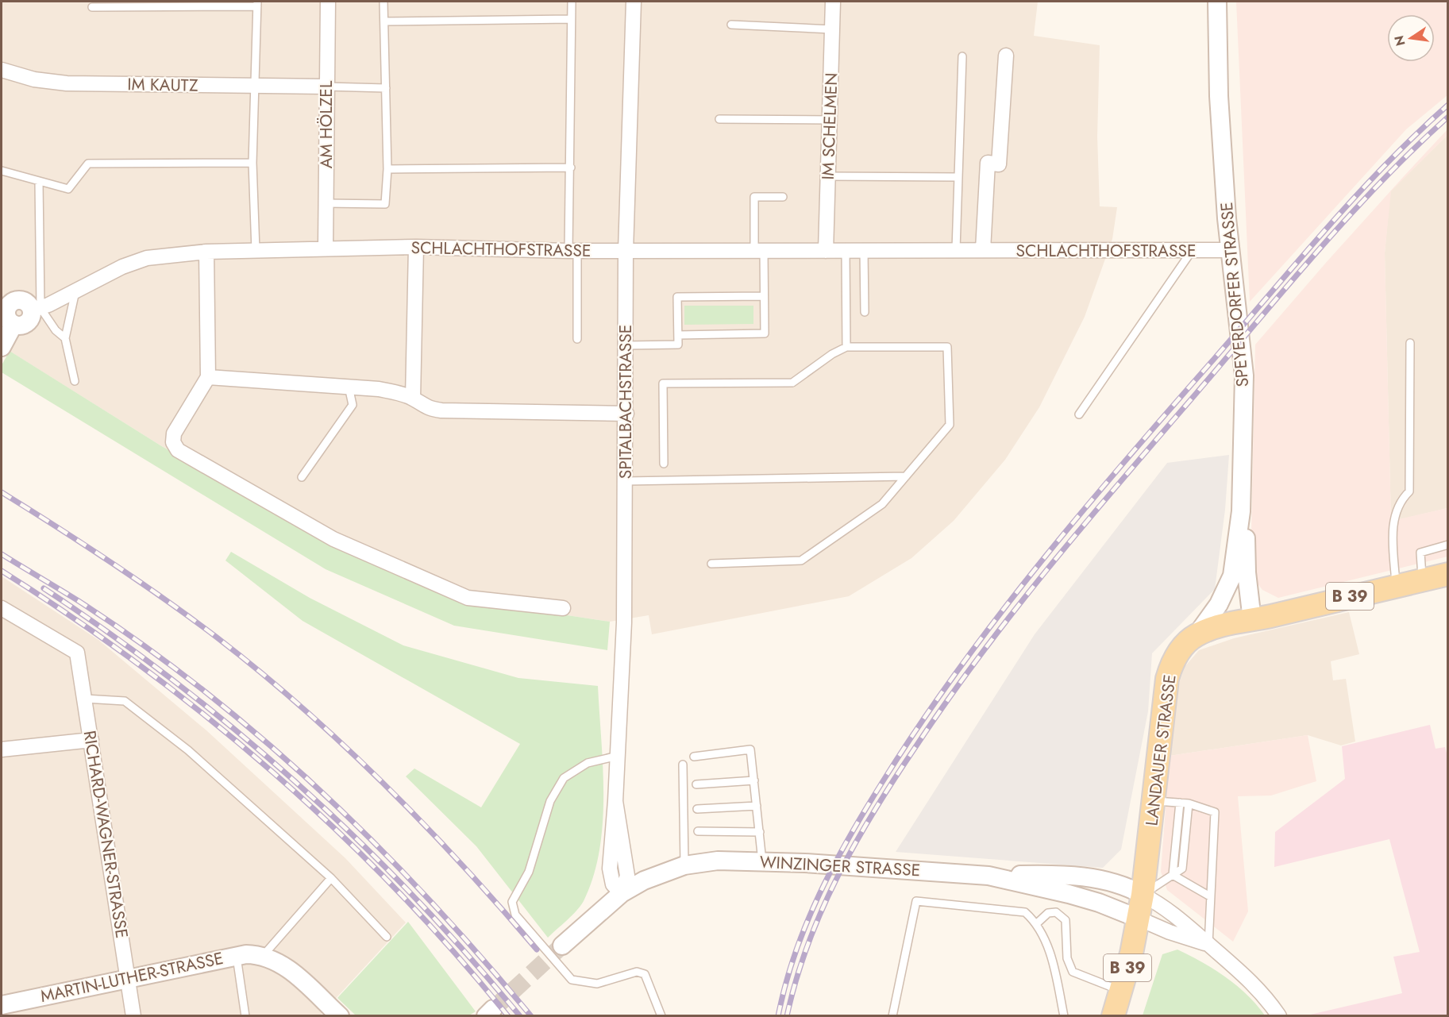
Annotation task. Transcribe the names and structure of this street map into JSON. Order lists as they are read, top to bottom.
{
  "streets": {
    "main road": ["B 39", "LANDAUER STRASSE"],
    "street": [
      "IM KAUTZ",
      "AM HÖLZEL",
      "IM SCHELMEN",
      "SCHLACHTHOFSTRASSE",
      "SPEYERDORFER STRASSE",
      "SPITALBACHSTRASSE",
      "RICHARD-WAGNER-STRASSE",
      "WINZINGER STRASSE",
      "MARTIN-LUTHER-STRASSE"
    ]
  },
  "crossings": [
    ["IM KAUTZ", "AM HÖLZEL"],
    ["AM HÖLZEL", "SCHLACHTHOFSTRASSE"],
    ["IM SCHELMEN", "SCHLACHTHOFSTRASSE"],
    ["SCHLACHTHOFSTRASSE", "SPEYERDORFER STRASSE"],
    ["SCHLACHTHOFSTRASSE", "SPITALBACHSTRASSE"],
    ["SPEYERDORFER STRASSE", "LANDAUER STRASSE"],
    ["SPITALBACHSTRASSE", "WINZINGER STRASSE"],
    ["LANDAUER STRASSE", "WINZINGER STRASSE"],
    ["RICHARD-WAGNER-STRASSE", "MARTIN-LUTHER-STRASSE"]
  ],
  "north": "left"
}
